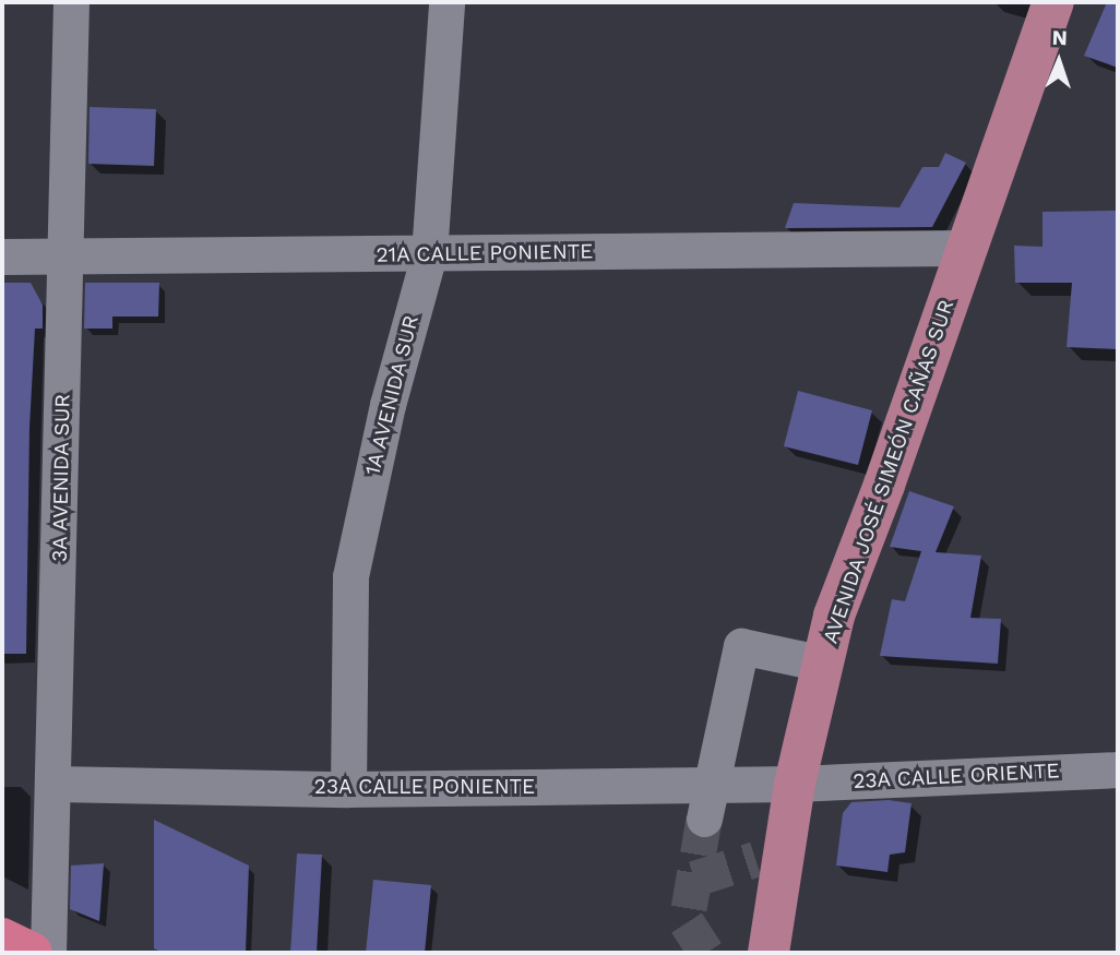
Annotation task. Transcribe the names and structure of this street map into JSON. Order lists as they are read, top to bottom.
{
  "streets": {
    "main road": ["AVENIDA JOSÉ SIMEÓN CAÑAS SUR"],
    "street": [
      "21A CALLE PONIENTE",
      "1A AVENIDA SUR",
      "3A AVENIDA SUR",
      "23A CALLE ORIENTE",
      "23A CALLE PONIENTE"
    ]
  },
  "crossings": [
    ["21A CALLE PONIENTE", "1A AVENIDA SUR"],
    ["21A CALLE PONIENTE", "AVENIDA JOSÉ SIMEÓN CAÑAS SUR"],
    ["21A CALLE PONIENTE", "3A AVENIDA SUR"],
    ["1A AVENIDA SUR", "23A CALLE PONIENTE"],
    ["AVENIDA JOSÉ SIMEÓN CAÑAS SUR", "23A CALLE ORIENTE"],
    ["AVENIDA JOSÉ SIMEÓN CAÑAS SUR", "23A CALLE PONIENTE"],
    ["3A AVENIDA SUR", "23A CALLE PONIENTE"],
    ["23A CALLE ORIENTE", "23A CALLE PONIENTE"]
  ],
  "north": "top"
}
